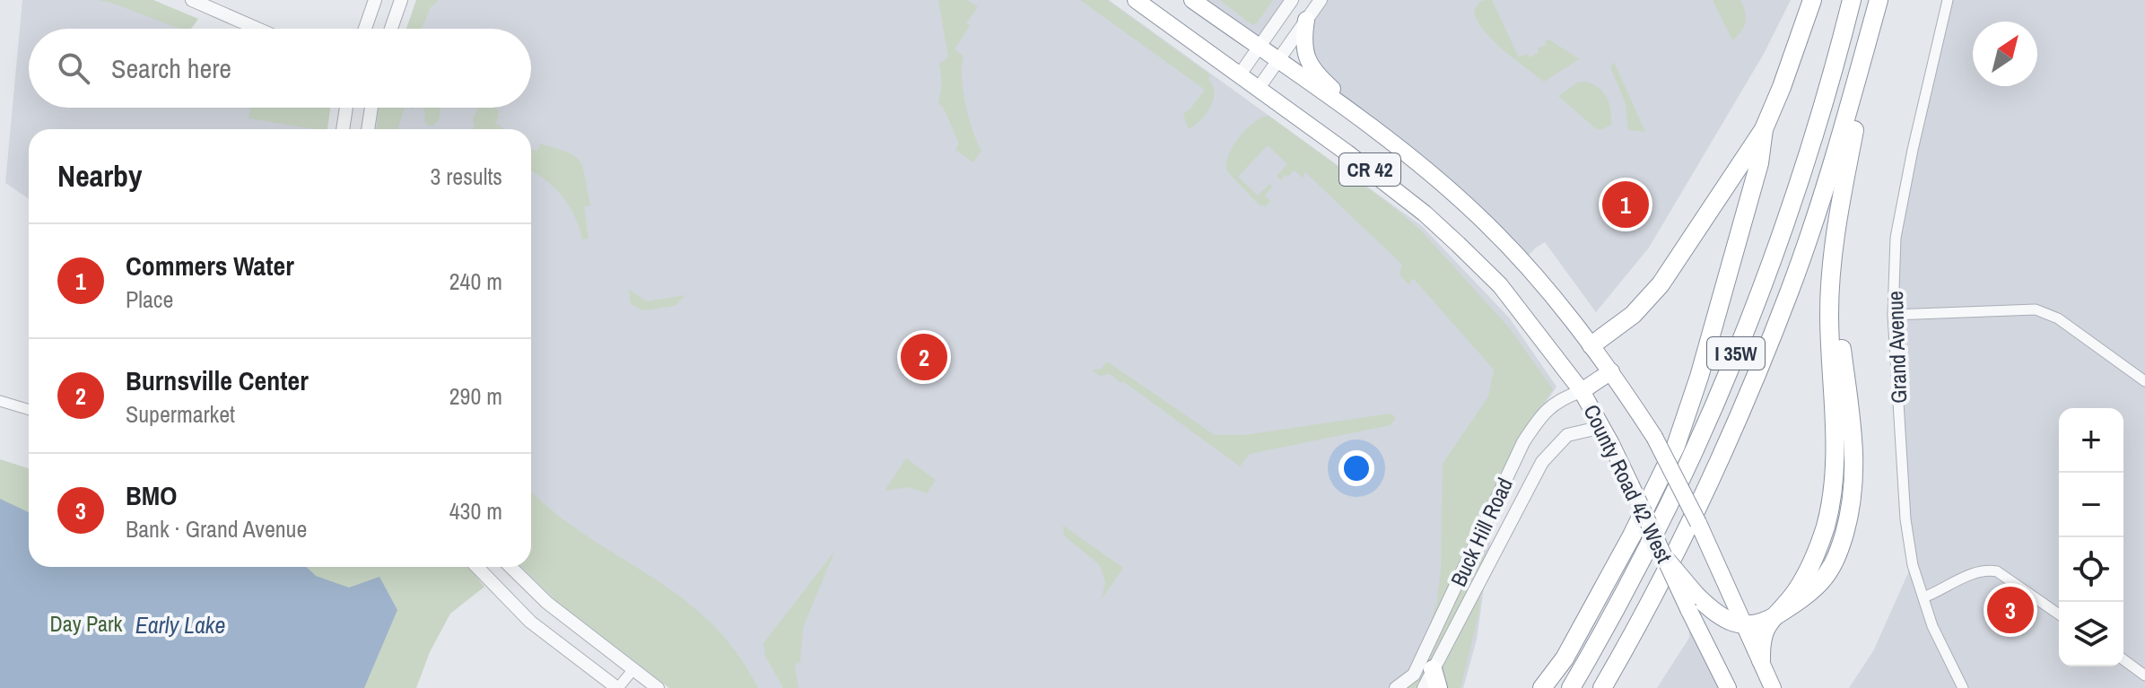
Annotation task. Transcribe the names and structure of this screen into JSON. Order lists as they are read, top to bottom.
{
  "streets": {
    "highway": ["CR 42", "I 35W", "County Road 42 West"],
    "street": ["Grand Avenue", "Buck Hill Road"]
  },
  "crossings": [
    ["County Road 42 West", "Buck Hill Road"]
  ],
  "water": ["Early Lake"],
  "parks": ["Day Park"],
  "north": "top right",
  "page": {
    "search": "Search here",
    "heading": ["Nearby", "3 results"],
    "pins": ["1", "2", "3"],
    "list": [
      {
        "mark": "1",
        "name": "Commers Water",
        "note": "Place",
        "value": "240 m"
      },
      {
        "mark": "2",
        "name": "Burnsville Center",
        "note": "Supermarket",
        "value": "290 m"
      },
      {
        "mark": "3",
        "name": "BMO",
        "note": "Bank · Grand Avenue",
        "value": "430 m"
      }
    ],
    "map_buttons": ["+", "−"]
  }
}
